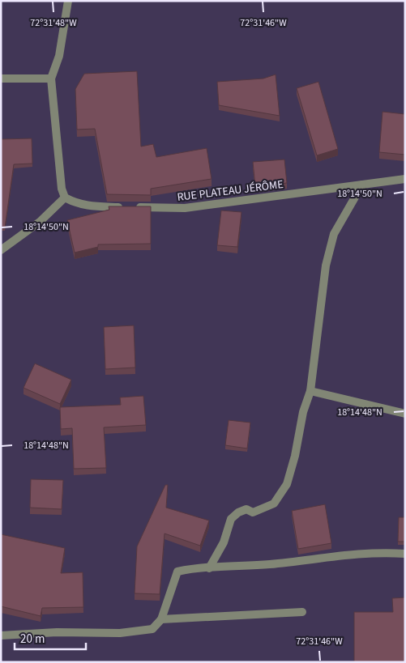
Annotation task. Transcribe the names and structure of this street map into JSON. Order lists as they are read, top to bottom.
{
  "streets": {
    "street": ["RUE PLATEAU JÉRÔME"]
  },
  "scale_bar": "20 m",
  "coordinates": [
    "72°31'48\"W",
    "72°31'46\"W",
    "18°14'50\"N",
    "18°14'48\"N"
  ]
}
